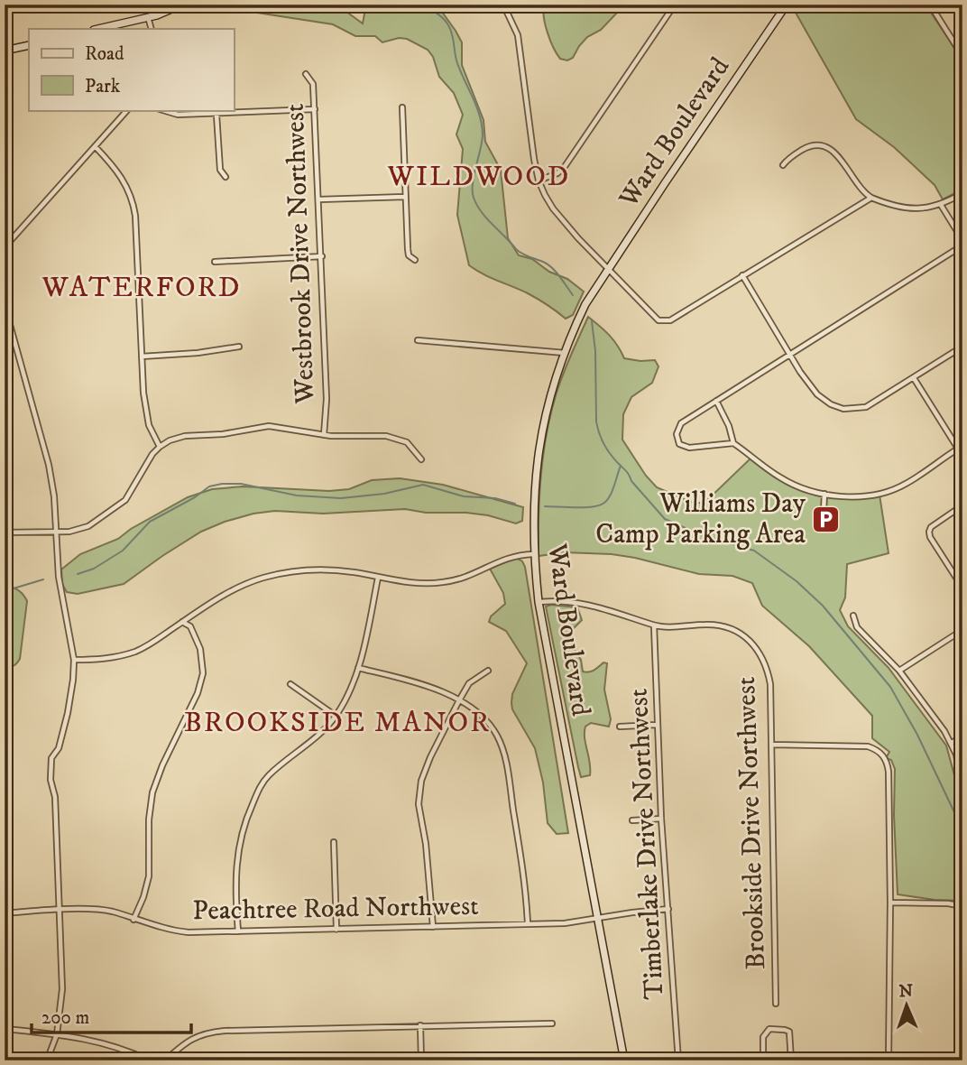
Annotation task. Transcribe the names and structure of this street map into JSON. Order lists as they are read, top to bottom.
{
  "streets": {
    "main road": ["Ward Boulevard"],
    "street": [
      "Westbrook Drive Northwest",
      "Brookside Drive Northwest",
      "Timberlake Drive Northwest",
      "Peachtree Road Northwest"
    ]
  },
  "crossings": [
    ["Ward Boulevard", "Brookside Drive Northwest"],
    ["Ward Boulevard", "Peachtree Road Northwest"],
    ["Brookside Drive Northwest", "Timberlake Drive Northwest"],
    ["Timberlake Drive Northwest", "Peachtree Road Northwest"]
  ],
  "districts": ["WILDWOOD", "WATERFORD", "BROOKSIDE MANOR"],
  "places": {
    "parking": ["Williams Day Camp Parking Area"]
  },
  "legend": ["Road", "Park"],
  "scale_bar": "200 m",
  "north": "top"
}
